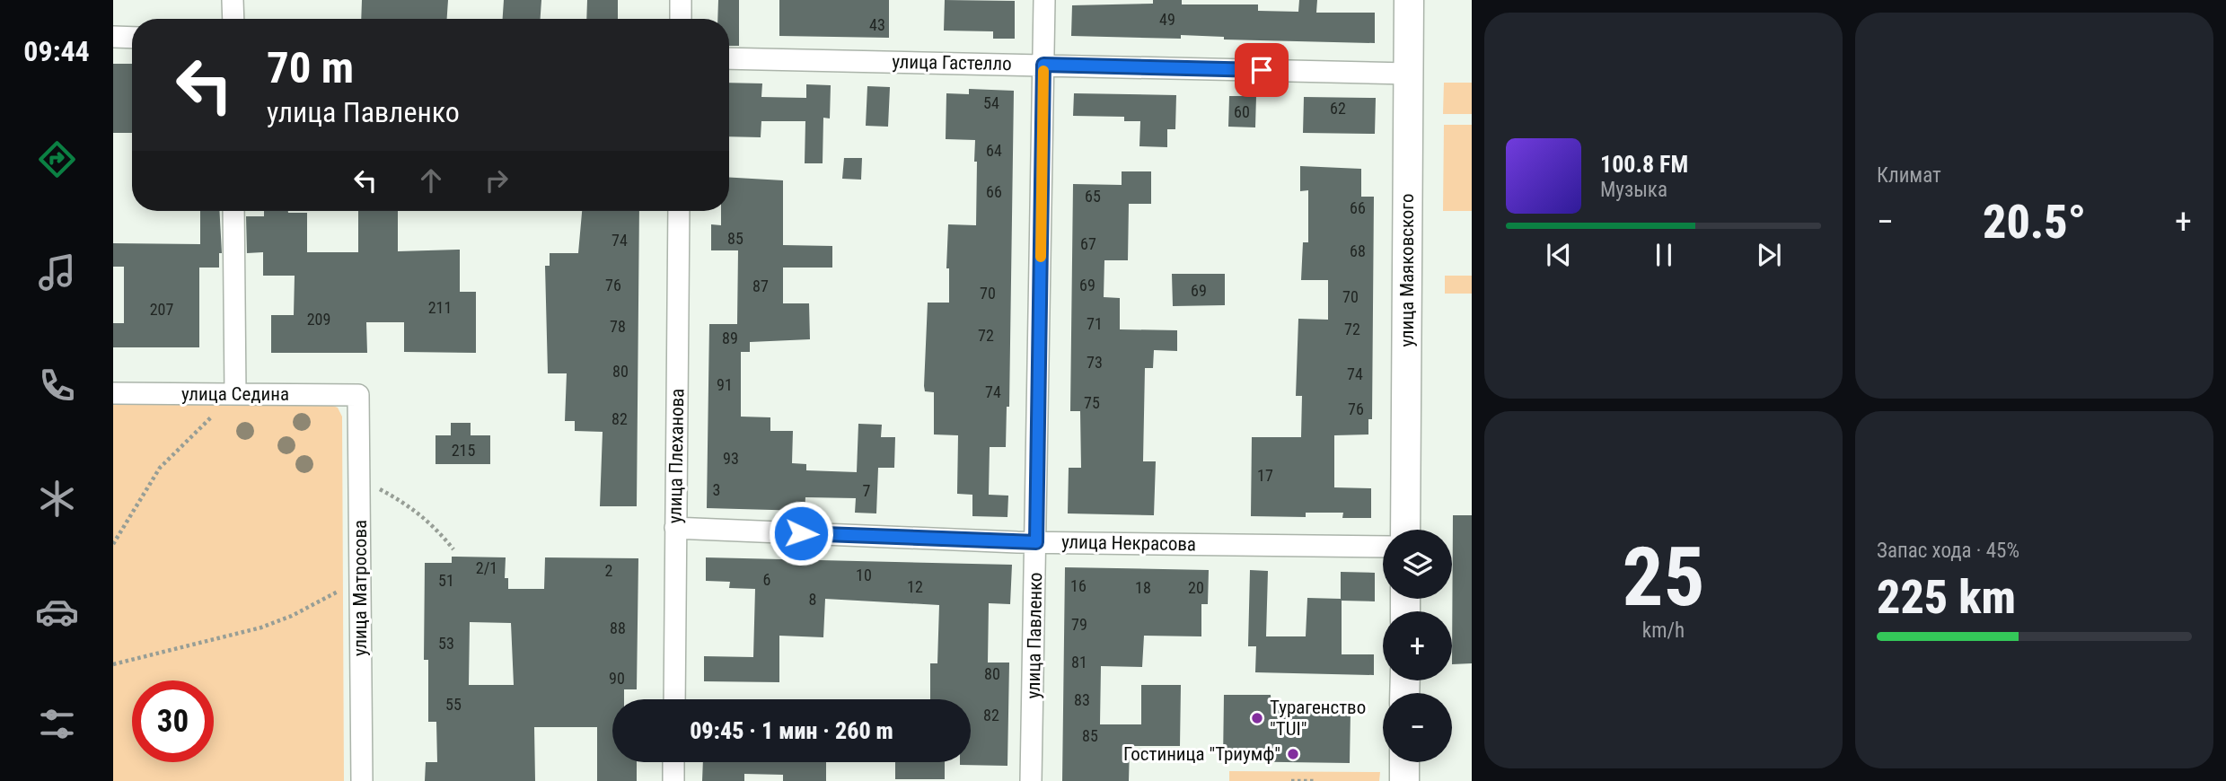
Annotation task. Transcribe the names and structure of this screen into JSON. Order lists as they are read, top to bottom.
{
  "streets": {
    "street": [
      "улица Гастелло",
      "улица Маяковского",
      "улица Седина",
      "улица Плеханова",
      "улица Некрасова",
      "улица Матросова",
      "улица Павленко"
    ]
  },
  "crossings": [
    ["улица Гастелло", "улица Маяковского"],
    ["улица Гастелло", "улица Павленко"],
    ["улица Седина", "улица Матросова"],
    ["улица Плеханова", "улица Некрасова"],
    ["улица Некрасова", "улица Павленко"]
  ],
  "places": ["Турагенство \"TUI\"", "Гостиница \"Триумф\""],
  "house_numbers": [
    "49",
    "43",
    "54",
    "62",
    "60",
    "64",
    "66",
    "65",
    "66",
    "85",
    "74",
    "67",
    "68",
    "76",
    "69",
    "87",
    "69",
    "70",
    "70",
    "211",
    "207",
    "209",
    "71",
    "78",
    "72",
    "72",
    "89",
    "73",
    "80",
    "74",
    "91",
    "74",
    "75",
    "76",
    "82",
    "215",
    "93",
    "17",
    "3",
    "7",
    "2/1",
    "2",
    "10",
    "6",
    "51",
    "16",
    "12",
    "18",
    "20",
    "8",
    "79",
    "88",
    "53",
    "81",
    "80",
    "90",
    "83",
    "55",
    "82",
    "85"
  ],
  "page": {
    "tabs": "09:44",
    "tile": [
      "Климат",
      ["25", "km/h"],
      ["Запас хода · 45%", "225 km"]
    ],
    "turn": ["70 m", "улица Павленко"],
    "song": ["100.8 FM", "Музыка"],
    "heat": ["−", "20.5°", "+"],
    "map_buttons": ["+", "−"],
    "limit": "30",
    "trip": "09:45 · 1 мин · 260 m"
  }
}
